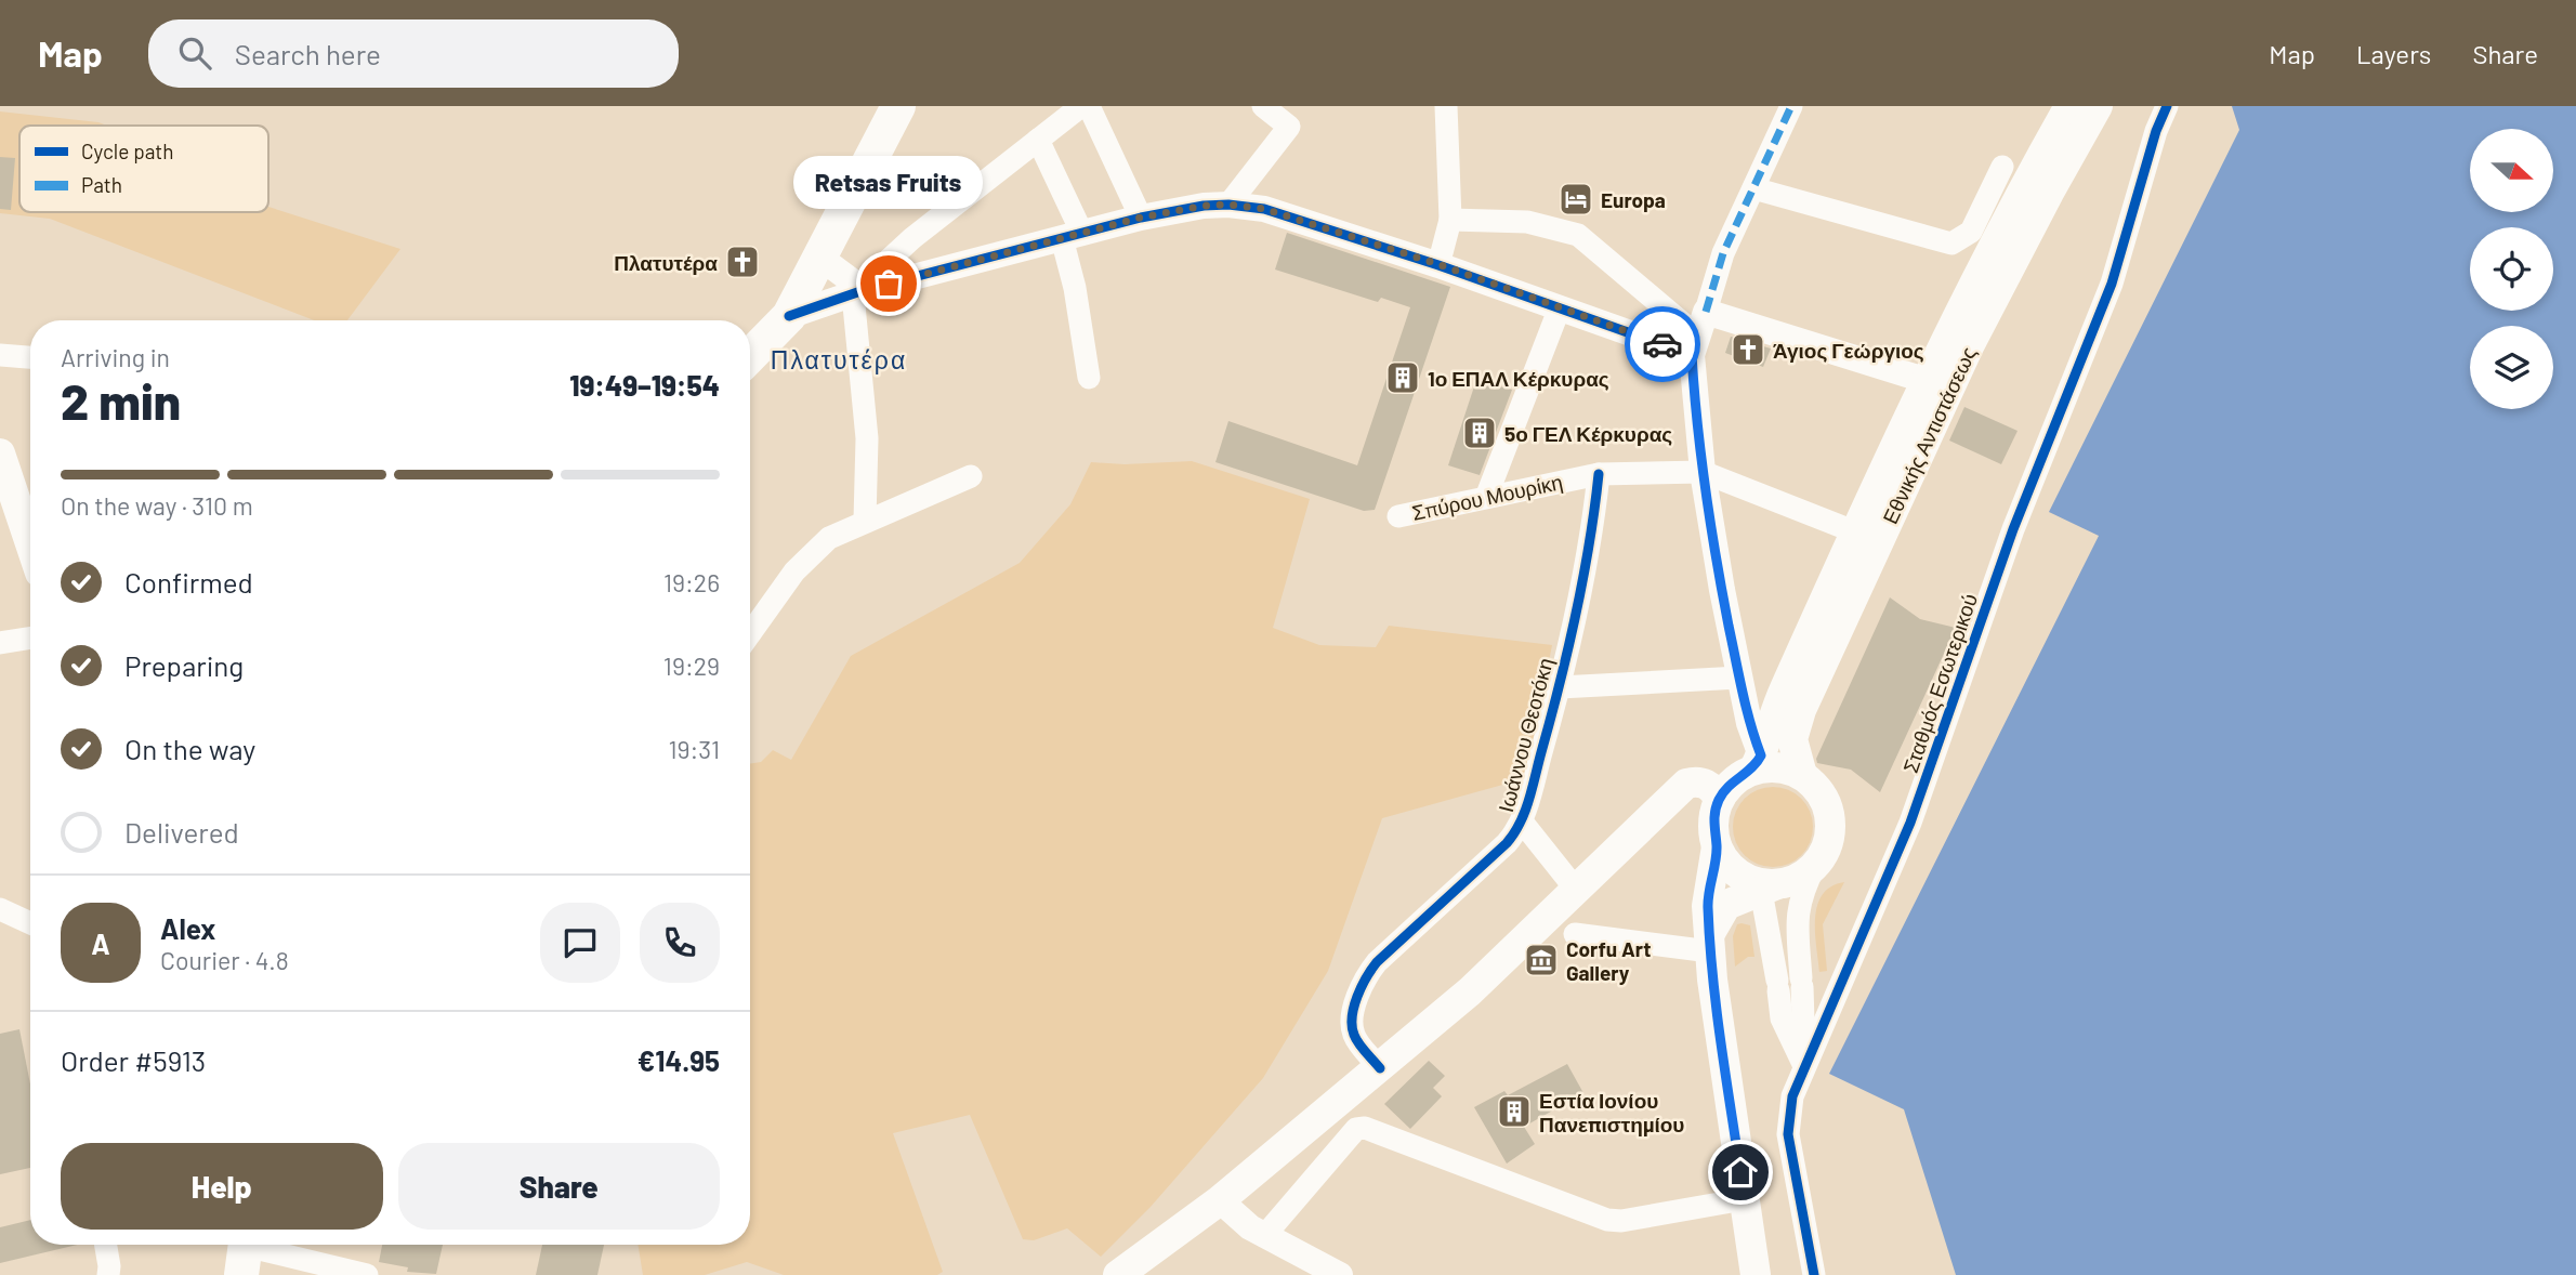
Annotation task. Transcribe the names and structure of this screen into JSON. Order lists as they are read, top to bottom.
{
  "streets": {
    "main road": ["Εθνικής Αντιστάσεως"],
    "street": ["Σπύρου Μουρίκη", "Σταθμός Εσωτερικού", "Ιωάννου Θεοτόκη"]
  },
  "crossings": [
    ["Εθνικής Αντιστάσεως", "Σπύρου Μουρίκη"],
    ["Σπύρου Μουρίκη", "Ιωάννου Θεοτόκη"]
  ],
  "districts": ["Πλατυτέρα"],
  "places": {
    "hotel": ["Europa"],
    "church": ["Πλατυτέρα", "Άγιος Γεώργιος"],
    "other": ["Retsas Fruits"],
    "building": ["1ο ΕΠΑΛ Κέρκυρας", "5ο ΓΕΛ Κέρκυρας", "Εστία Ιονίου Πανεπιστημίου"],
    "museum": ["Corfu Art Gallery"]
  },
  "legend": ["Cycle path", "Path"],
  "north": "right",
  "page": {
    "header": "Map",
    "search": "Search here",
    "nav": ["Map", "Layers", "Share"],
    "bubble": "Retsas Fruits",
    "heading": ["2 min", "Arriving in", "19:49–19:54"],
    "panel": [
      "Alex",
      "Courier · 4.8",
      "Order #5913",
      "€14.95"
    ],
    "bar": "On the way · 310 m",
    "list": [
      ["Confirmed", "19:26"],
      ["Preparing", "19:29"],
      ["On the way", "19:31"],
      "Delivered"
    ],
    "round": "A",
    "buttons": ["Help", "Share"]
  }
}
